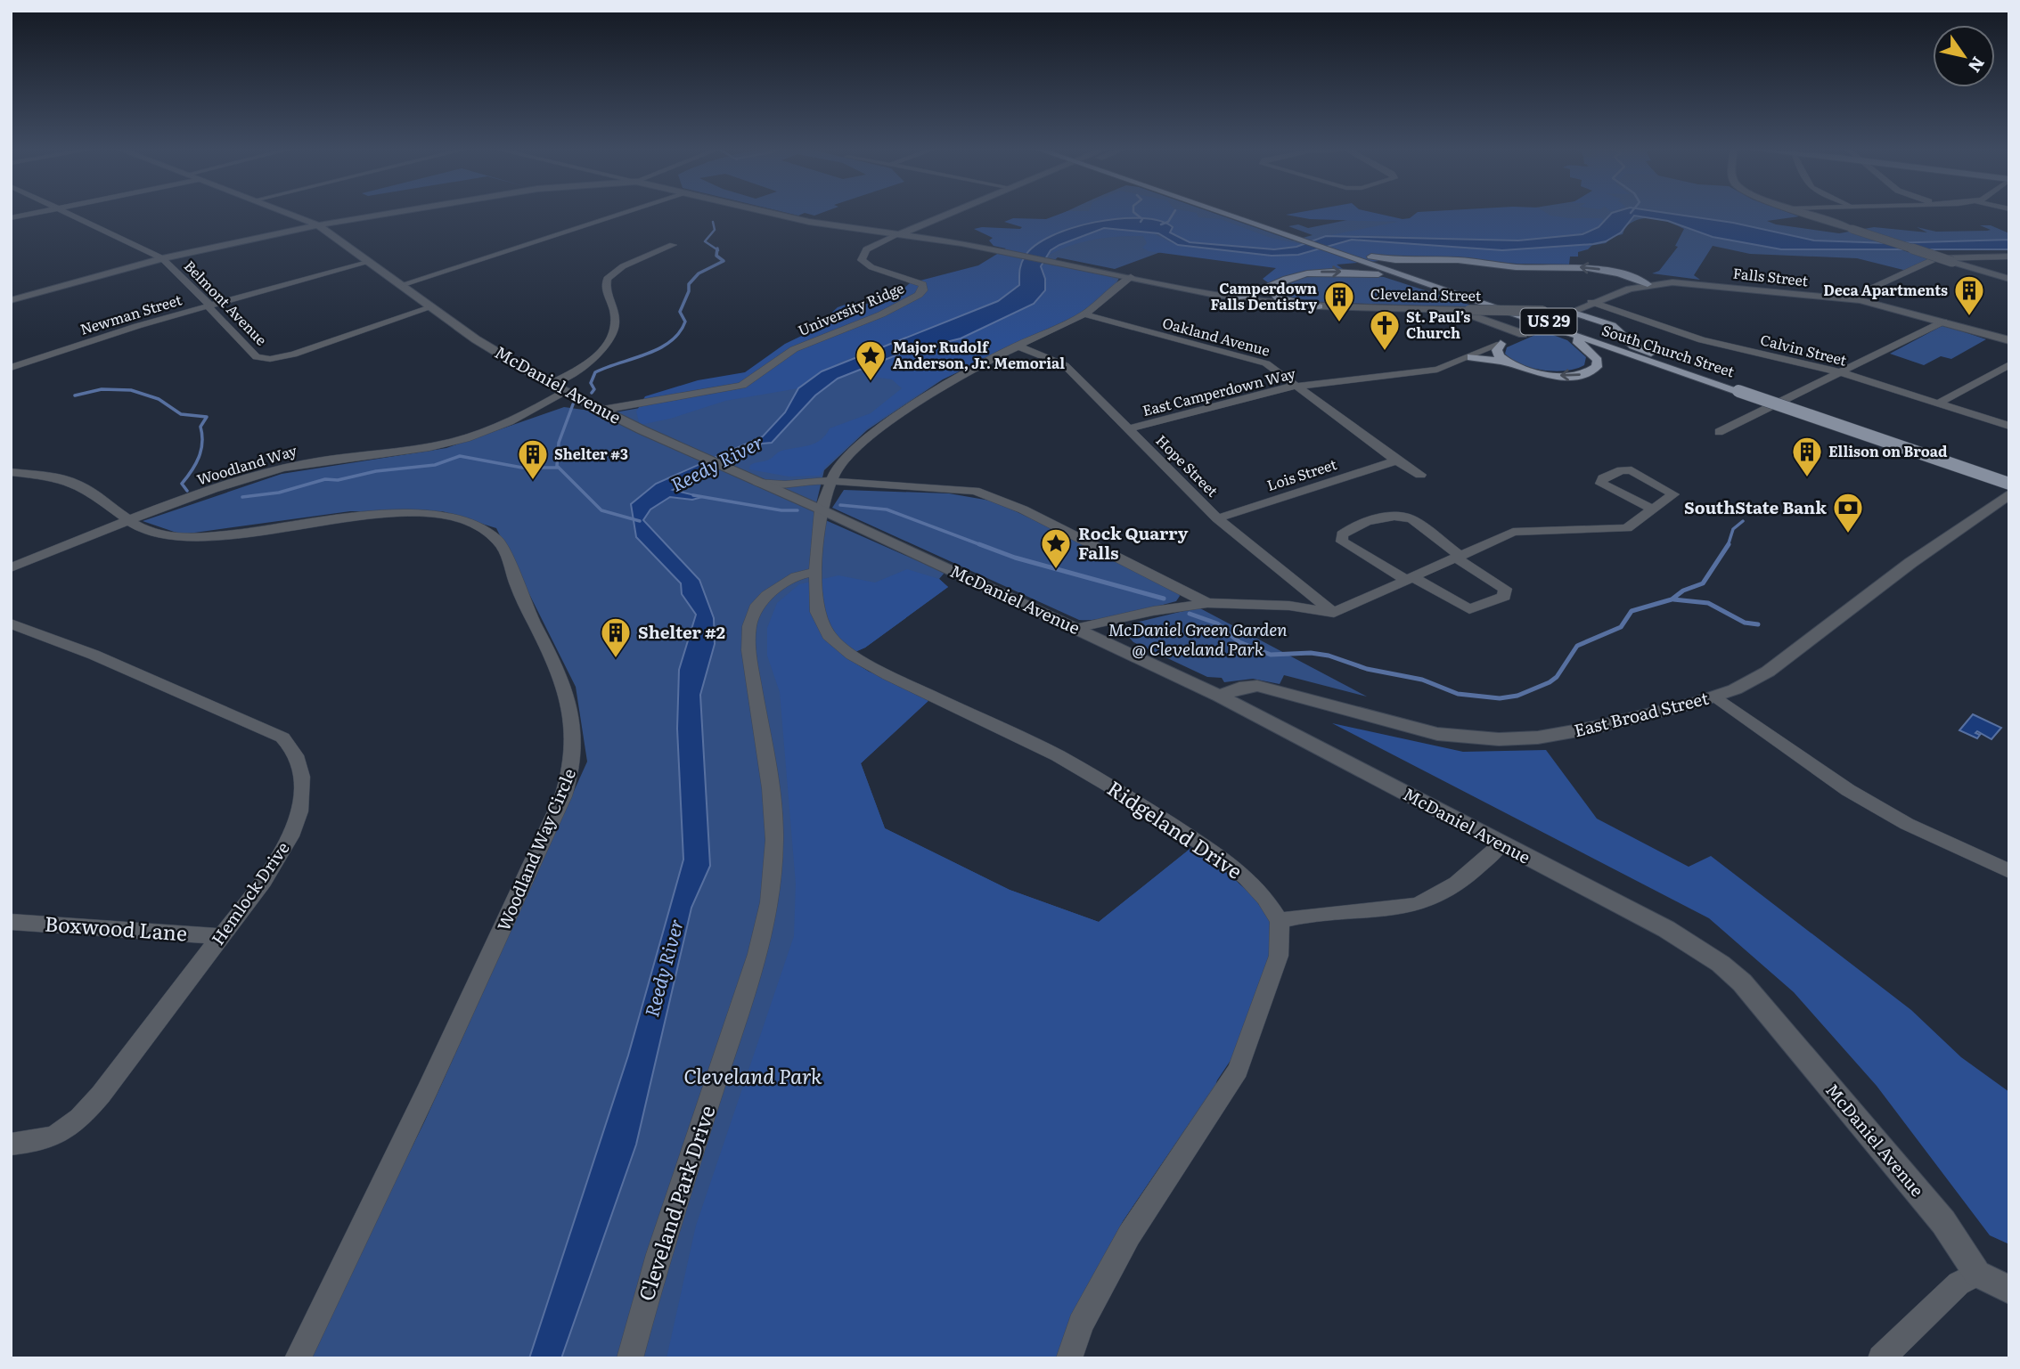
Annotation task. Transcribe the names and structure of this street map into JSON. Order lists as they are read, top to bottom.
{
  "streets": {
    "main road": ["US 29", "South Church Street"],
    "street": [
      "Falls Street",
      "Cleveland Street",
      "Belmont Avenue",
      "University Ridge",
      "Newman Street",
      "Oakland Avenue",
      "Calvin Street",
      "McDaniel Avenue",
      "East Camperdown Way",
      "Woodland Way",
      "Hope Street",
      "Lois Street",
      "East Broad Street",
      "Ridgeland Drive",
      "Woodland Way Circle",
      "Hemlock Drive",
      "Boxwood Lane",
      "Cleveland Park Drive"
    ]
  },
  "crossings": [
    ["Falls Street", "East Camperdown Way"],
    ["Cleveland Street", "Belmont Avenue"],
    ["Cleveland Street", "University Ridge"],
    ["Cleveland Street", "McDaniel Avenue"],
    ["Cleveland Street", "East Camperdown Way"],
    ["Cleveland Street", "Ridgeland Drive"],
    ["Belmont Avenue", "Newman Street"],
    ["Belmont Avenue", "McDaniel Avenue"],
    ["University Ridge", "McDaniel Avenue"],
    ["Newman Street", "McDaniel Avenue"],
    ["Oakland Avenue", "East Camperdown Way"],
    ["Oakland Avenue", "Lois Street"],
    ["Oakland Avenue", "Ridgeland Drive"],
    ["Calvin Street", "East Camperdown Way"],
    ["McDaniel Avenue", "Woodland Way"],
    ["McDaniel Avenue", "East Broad Street"],
    ["McDaniel Avenue", "Ridgeland Drive"],
    ["East Camperdown Way", "Hope Street"],
    ["Woodland Way", "Woodland Way Circle"],
    ["Hope Street", "Lois Street"],
    ["Hope Street", "Ridgeland Drive"],
    ["Ridgeland Drive", "Cleveland Park Drive"],
    ["Hemlock Drive", "Boxwood Lane"]
  ],
  "water": ["Reedy River"],
  "parks": ["McDaniel Green Garden @ Cleveland Park", "Cleveland Park"],
  "places": {
    "building": [
      "Deca Apartments",
      "Camperdown Falls Dentistry",
      "Ellison on Broad",
      "Shelter #3",
      "Shelter #2"
    ],
    "church": ["St. Paul’s Church"],
    "place": ["Major Rudolf Anderson, Jr. Memorial", "Rock Quarry Falls"],
    "bank": ["SouthState Bank"]
  },
  "north": "bottom right"
}
